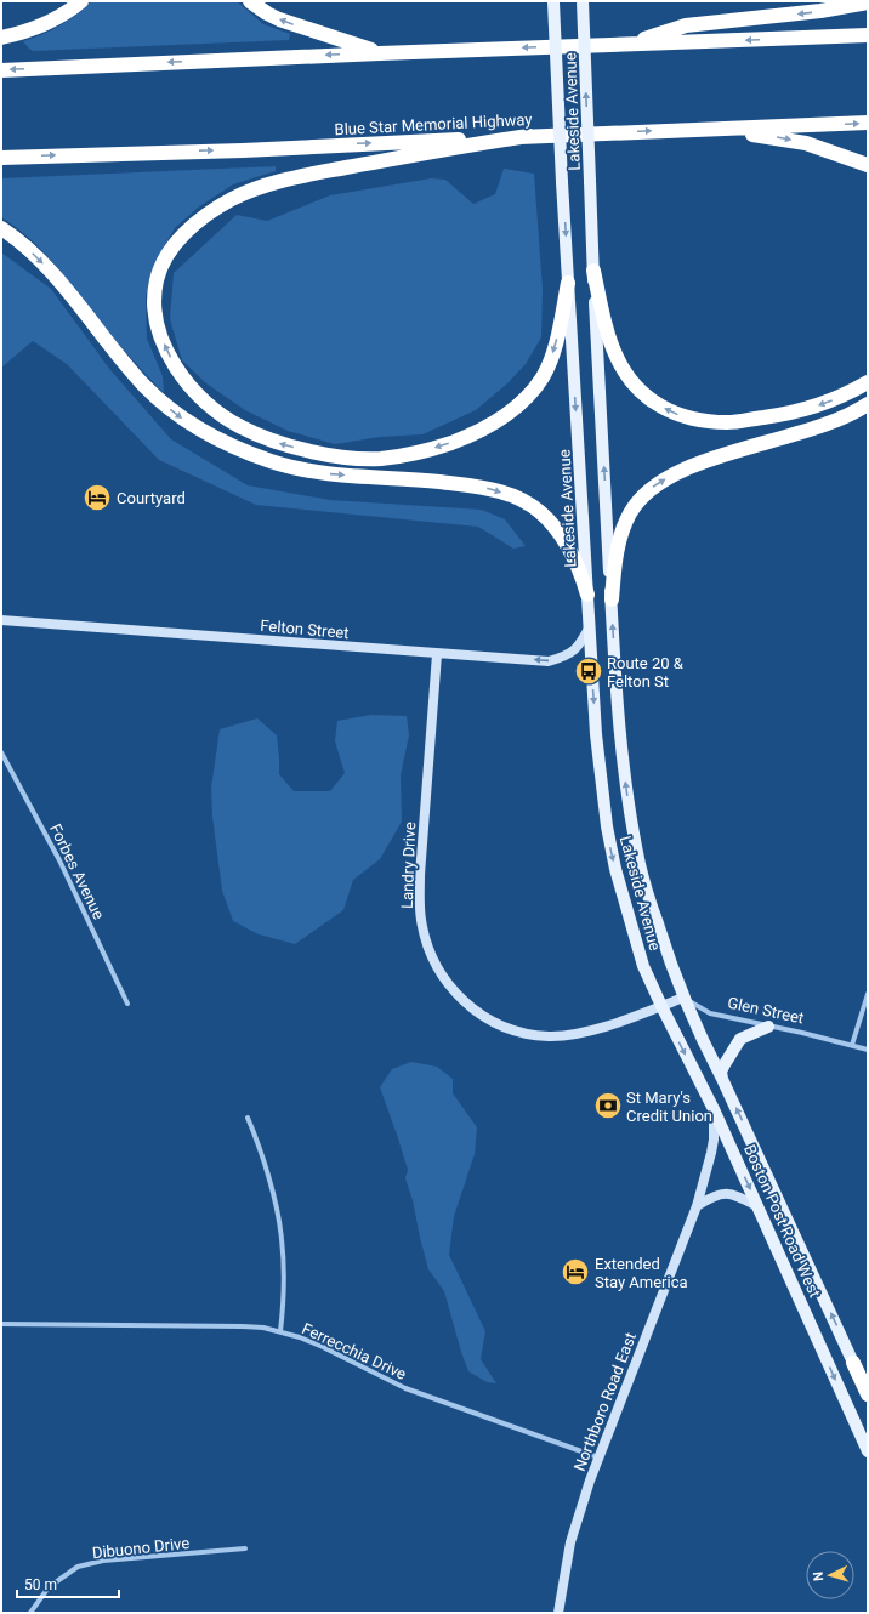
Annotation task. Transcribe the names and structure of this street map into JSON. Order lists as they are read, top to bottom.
{
  "streets": {
    "highway": ["Blue Star Memorial Highway", "Boston Post Road West"],
    "main road": ["Lakeside Avenue"],
    "street": [
      "Felton Street",
      "Landry Drive",
      "Forbes Avenue",
      "Glen Street",
      "Ferrecchia Drive",
      "Northboro Road East",
      "Dibuono Drive"
    ]
  },
  "crossings": [
    ["Lakeside Avenue", "Felton Street"],
    ["Lakeside Avenue", "Landry Drive"],
    ["Lakeside Avenue", "Glen Street"],
    ["Lakeside Avenue", "Boston Post Road West"],
    ["Felton Street", "Landry Drive"],
    ["Landry Drive", "Boston Post Road West"],
    ["Glen Street", "Boston Post Road West"],
    ["Boston Post Road West", "Northboro Road East"],
    ["Ferrecchia Drive", "Northboro Road East"]
  ],
  "places": {
    "hotel": ["Courtyard", "Extended Stay America"],
    "bus stop": ["Route 20 & Felton St"],
    "bank": ["St Mary's Credit Union"]
  },
  "scale_bar": "50 m",
  "north": "left"
}
